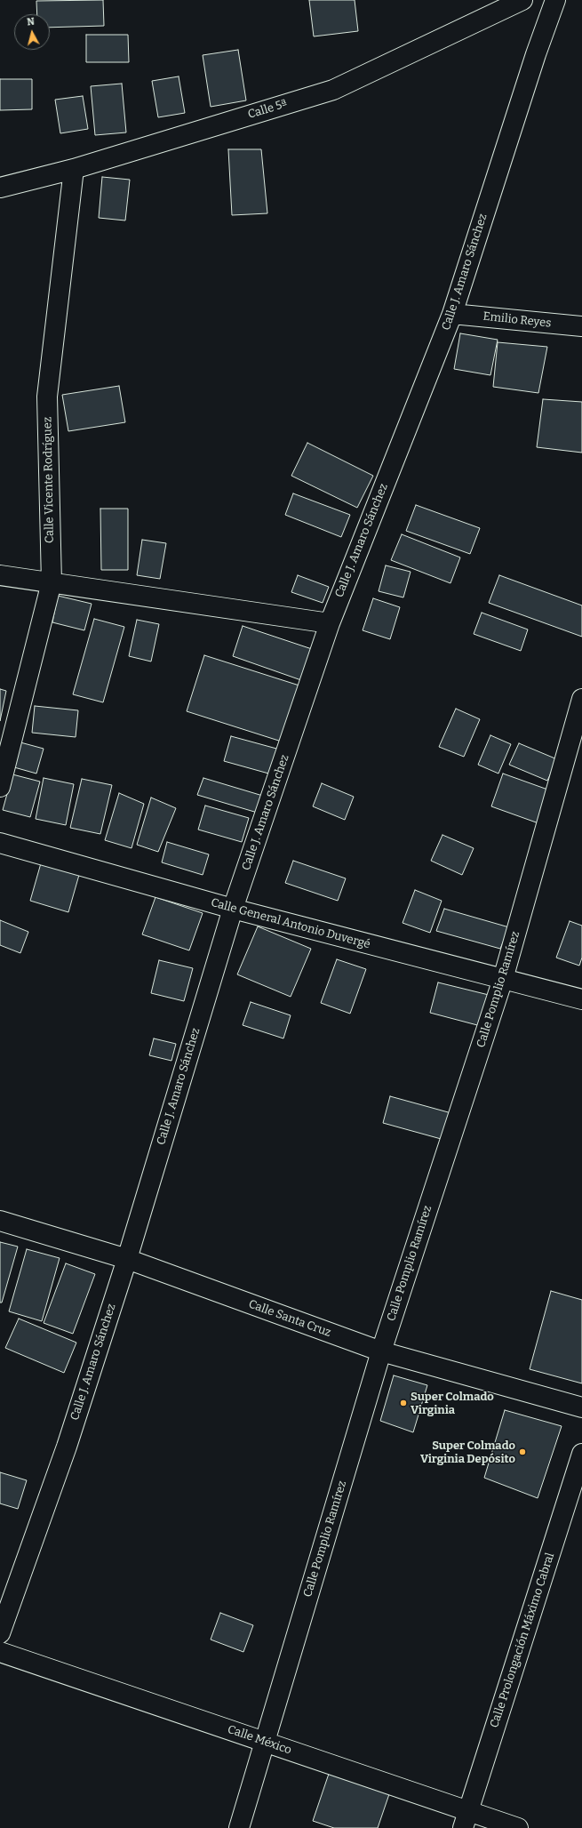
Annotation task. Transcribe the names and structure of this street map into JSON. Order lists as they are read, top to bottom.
{
  "streets": {
    "street": [
      "Calle 5ª",
      "Calle J. Amaro Sánchez",
      "Emilio Reyes",
      "Calle Vicente Rodríguez",
      "Calle General Antonio Duvergé",
      "Calle Pomplio Ramírez",
      "Calle Santa Cruz",
      "Calle Prolongación Máximo Cabral",
      "Calle México"
    ]
  },
  "crossings": [
    ["Calle 5ª", "Calle Vicente Rodríguez"],
    ["Calle J. Amaro Sánchez", "Emilio Reyes"],
    ["Calle J. Amaro Sánchez", "Calle General Antonio Duvergé"],
    ["Calle J. Amaro Sánchez", "Calle Santa Cruz"],
    ["Calle General Antonio Duvergé", "Calle Pomplio Ramírez"],
    ["Calle Pomplio Ramírez", "Calle Santa Cruz"],
    ["Calle Pomplio Ramírez", "Calle México"],
    ["Calle Prolongación Máximo Cabral", "Calle México"]
  ],
  "places": ["Super Colmado Virginia", "Super Colmado Virginia Depósito"],
  "north": "top"
}
